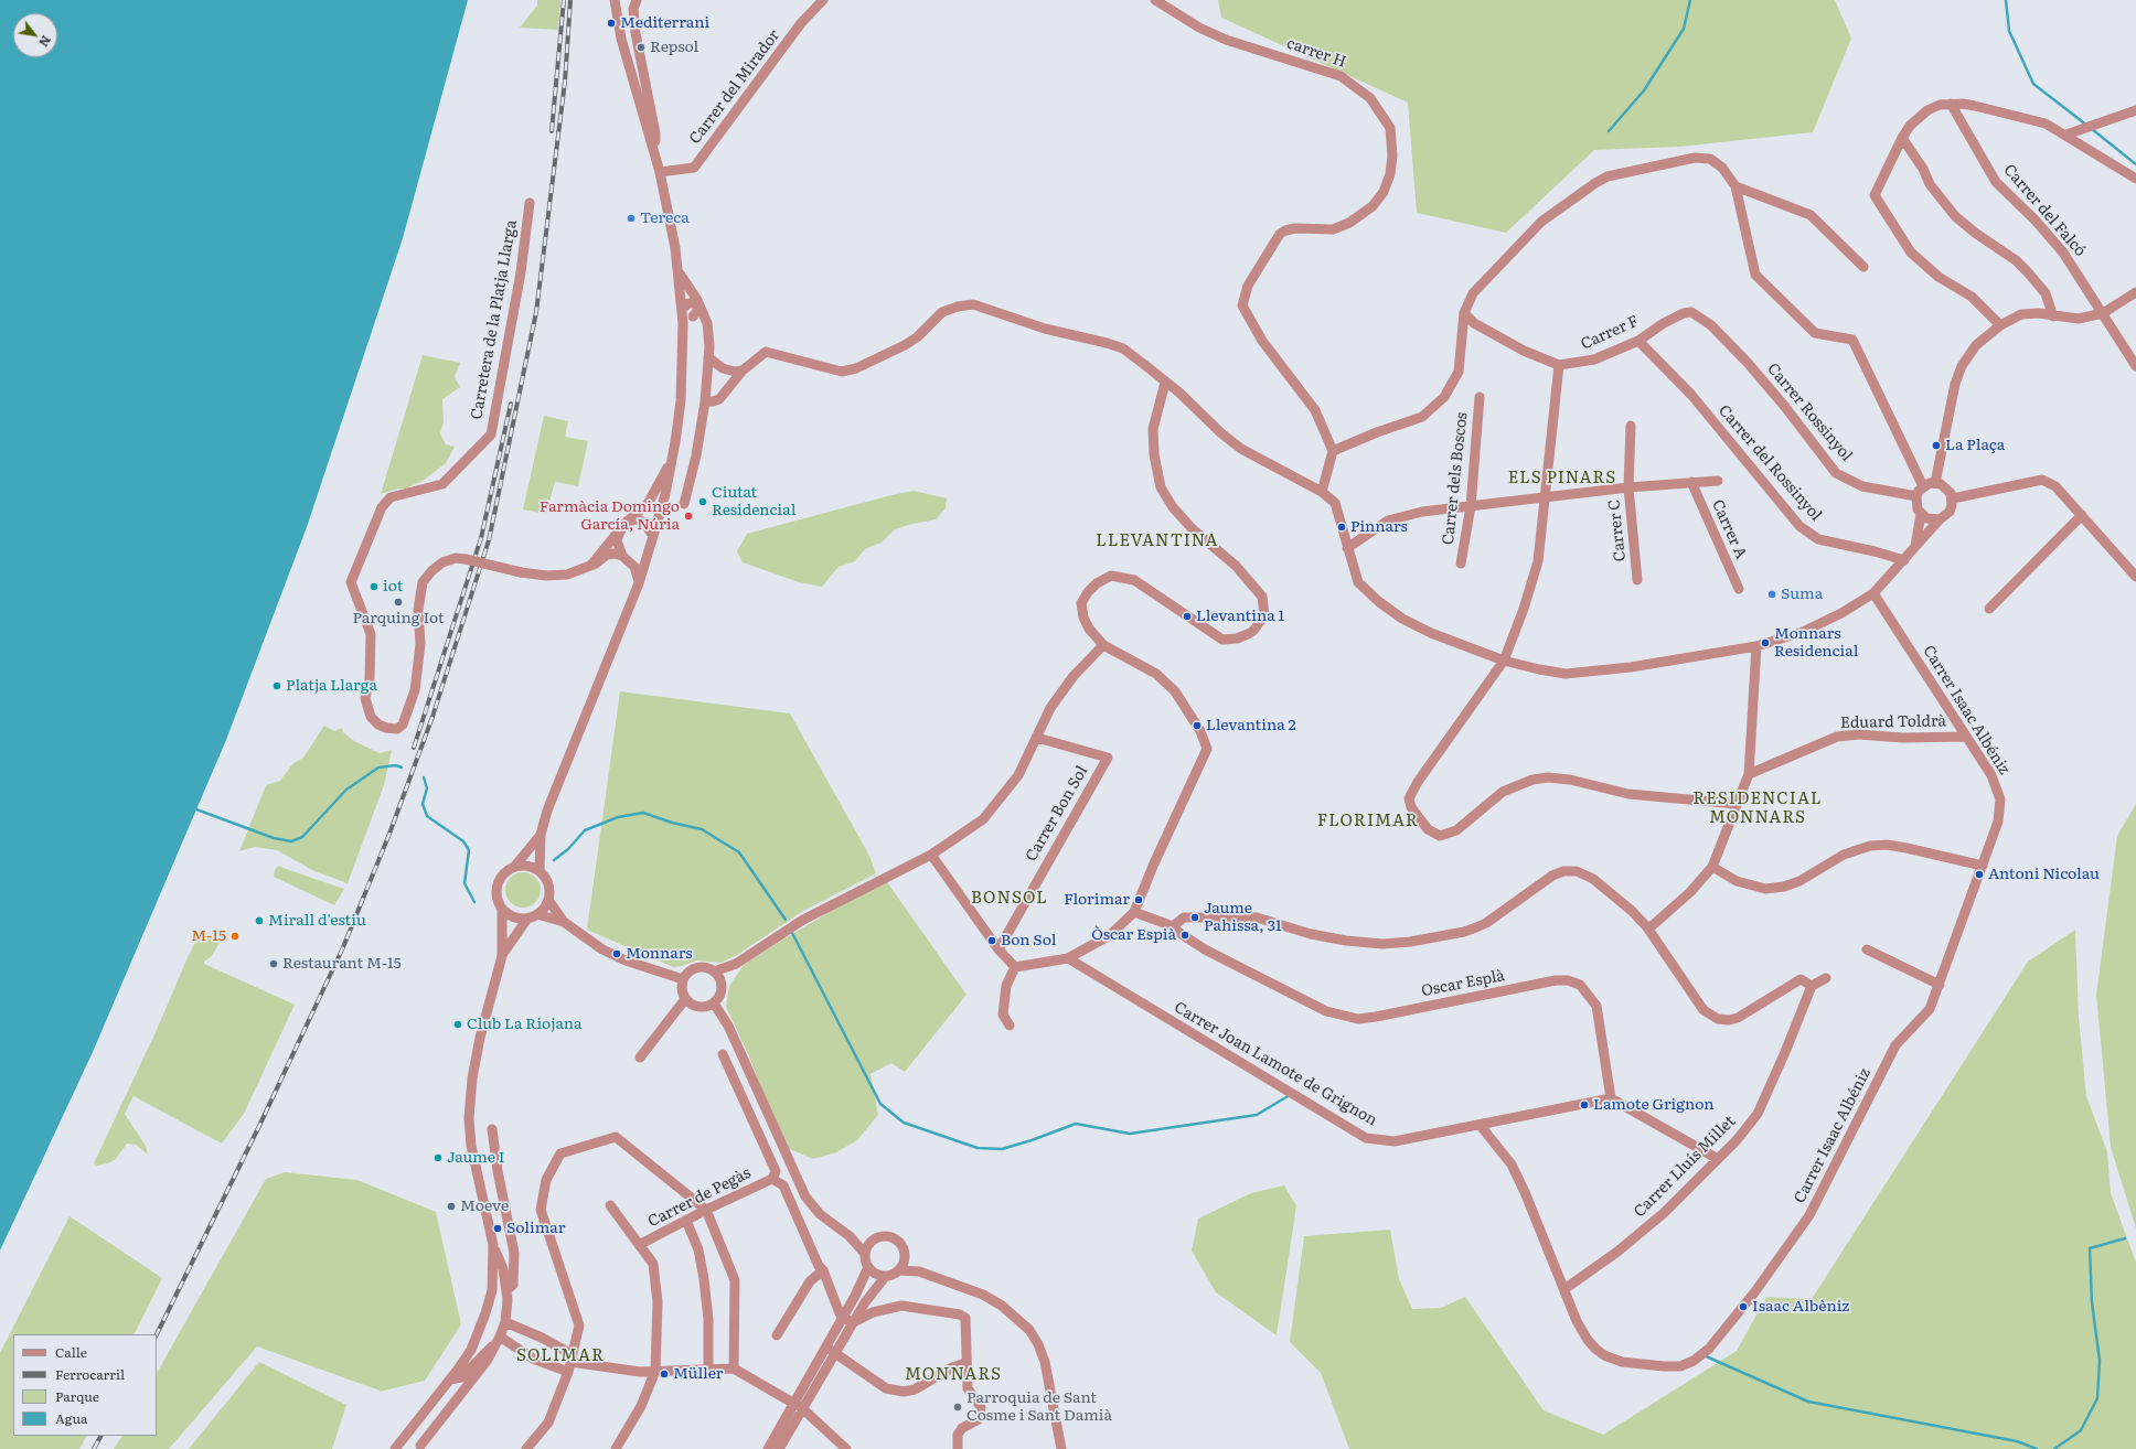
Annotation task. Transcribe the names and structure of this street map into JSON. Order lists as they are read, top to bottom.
{
  "streets": {
    "street": [
      "carrer H",
      "Carrer del Mirador",
      "Carrer del Falcó",
      "Carretera de la Platja Llarga",
      "Carrer F",
      "Carrer Rossinyol",
      "Carrer del Rossinyol",
      "Carrer dels Boscos",
      "Carrer A",
      "Carrer C",
      "Carrer Isaac Albéniz",
      "Eduard Toldrà",
      "Carrer Bon Sol",
      "Oscar Esplà",
      "Carrer Joan Lamote de Grignon",
      "Carrer Lluís Millet",
      "Carrer de Pegàs"
    ]
  },
  "crossings": [
    ["Carrer F", "Carrer Rossinyol"],
    ["Carrer F", "Carrer del Rossinyol"],
    ["Carrer Isaac Albéniz", "Eduard Toldrà"],
    ["Carrer Isaac Albéniz", "Carrer Joan Lamote de Grignon"],
    ["Carrer Isaac Albéniz", "Carrer Lluís Millet"],
    ["Oscar Esplà", "Carrer Joan Lamote de Grignon"]
  ],
  "districts": [
    "ELS PINARS",
    "LLEVANTINA",
    "RESIDENCIAL MONNARS",
    "FLORIMAR",
    "BONSOL",
    "SOLIMAR",
    "MONNARS"
  ],
  "places": [
    "Mediterrani",
    "Repsol",
    "Tereca",
    "La Plaça",
    "Ciutat Residencial",
    "Farmàcia Domingo García, Núria",
    "Pinnars",
    "iot",
    "Suma",
    "Parquing Iot",
    "Llevantina 1",
    "Monnars Residencial",
    "Platja Llarga",
    "Llevantina 2",
    "Antoni Nicolau",
    "Florimar",
    "Jaume Pahissa, 31",
    "Mirall d'estiu",
    "Òscar Espià",
    "M-15",
    "Bon Sol",
    "Monnars",
    "Restaurant M-15",
    "Club La Riojana",
    "Lamote Grignon",
    "Jaume I",
    "Moeve",
    "Solimar",
    "Isaac Albèniz",
    "Müller",
    "Parroquia de Sant Cosme i Sant Damià"
  ],
  "legend": [
    "Calle",
    "Ferrocarril",
    "Parque",
    "Agua"
  ],
  "north": "bottom right"
}
